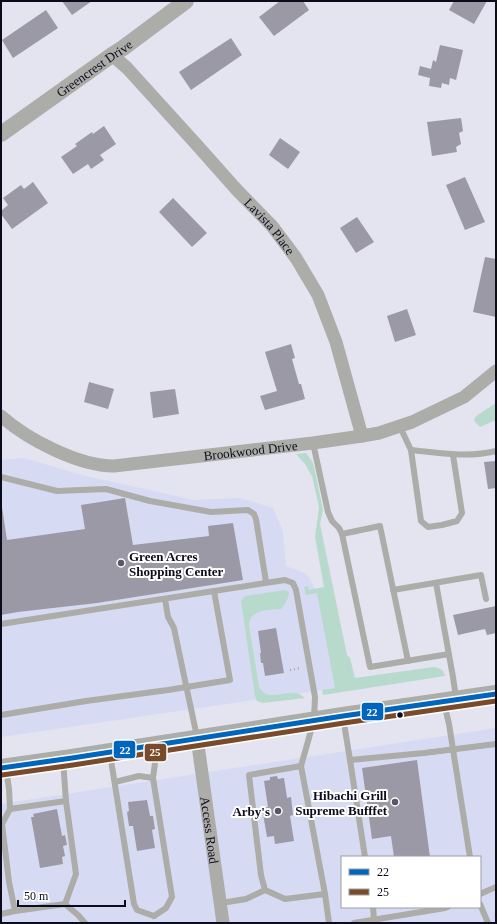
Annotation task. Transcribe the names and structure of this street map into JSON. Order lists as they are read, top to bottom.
{
  "streets": {
    "street": [
      "Greencrest Drive",
      "Lavista Place",
      "Brookwood Drive",
      "Access Road"
    ]
  },
  "crossings": [
    ["Greencrest Drive", "Lavista Place"],
    ["Lavista Place", "Brookwood Drive"]
  ],
  "places": ["Green Acres Shopping Center", "Hibachi Grill Supreme Bufffet", "Arby's"],
  "lines": ["transit line 22", "transit line 25"],
  "legend": ["22", "25"],
  "scale_bar": "50 m"
}
